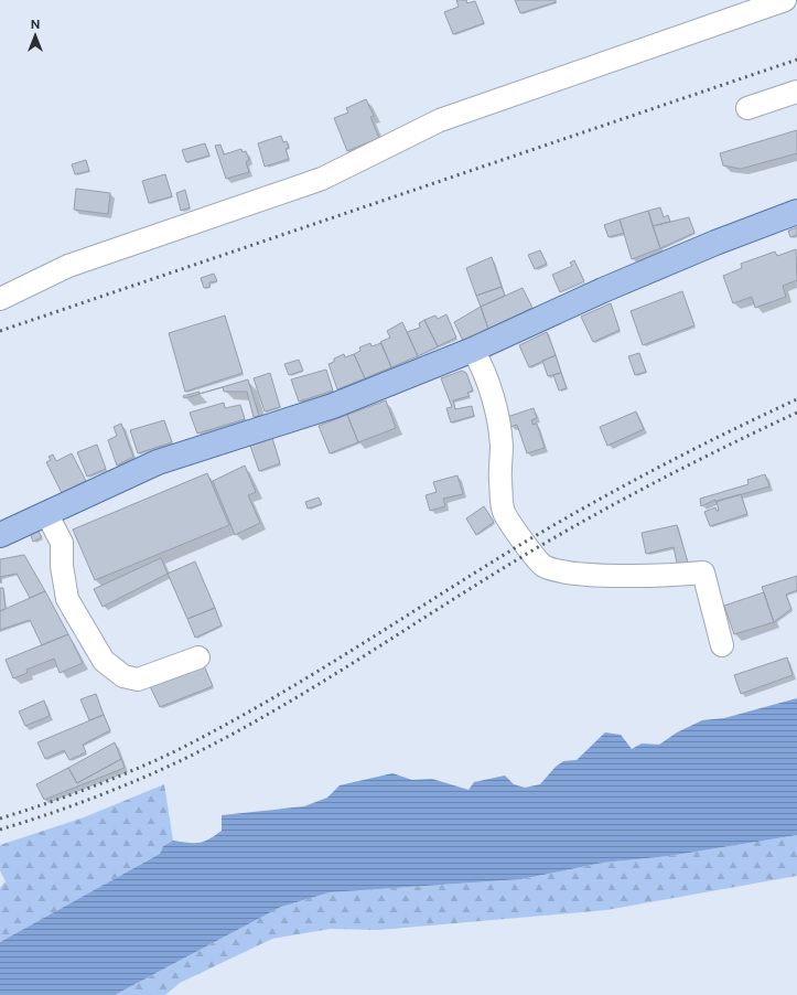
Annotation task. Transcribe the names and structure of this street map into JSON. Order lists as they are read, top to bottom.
{
  "north": "top"
}
